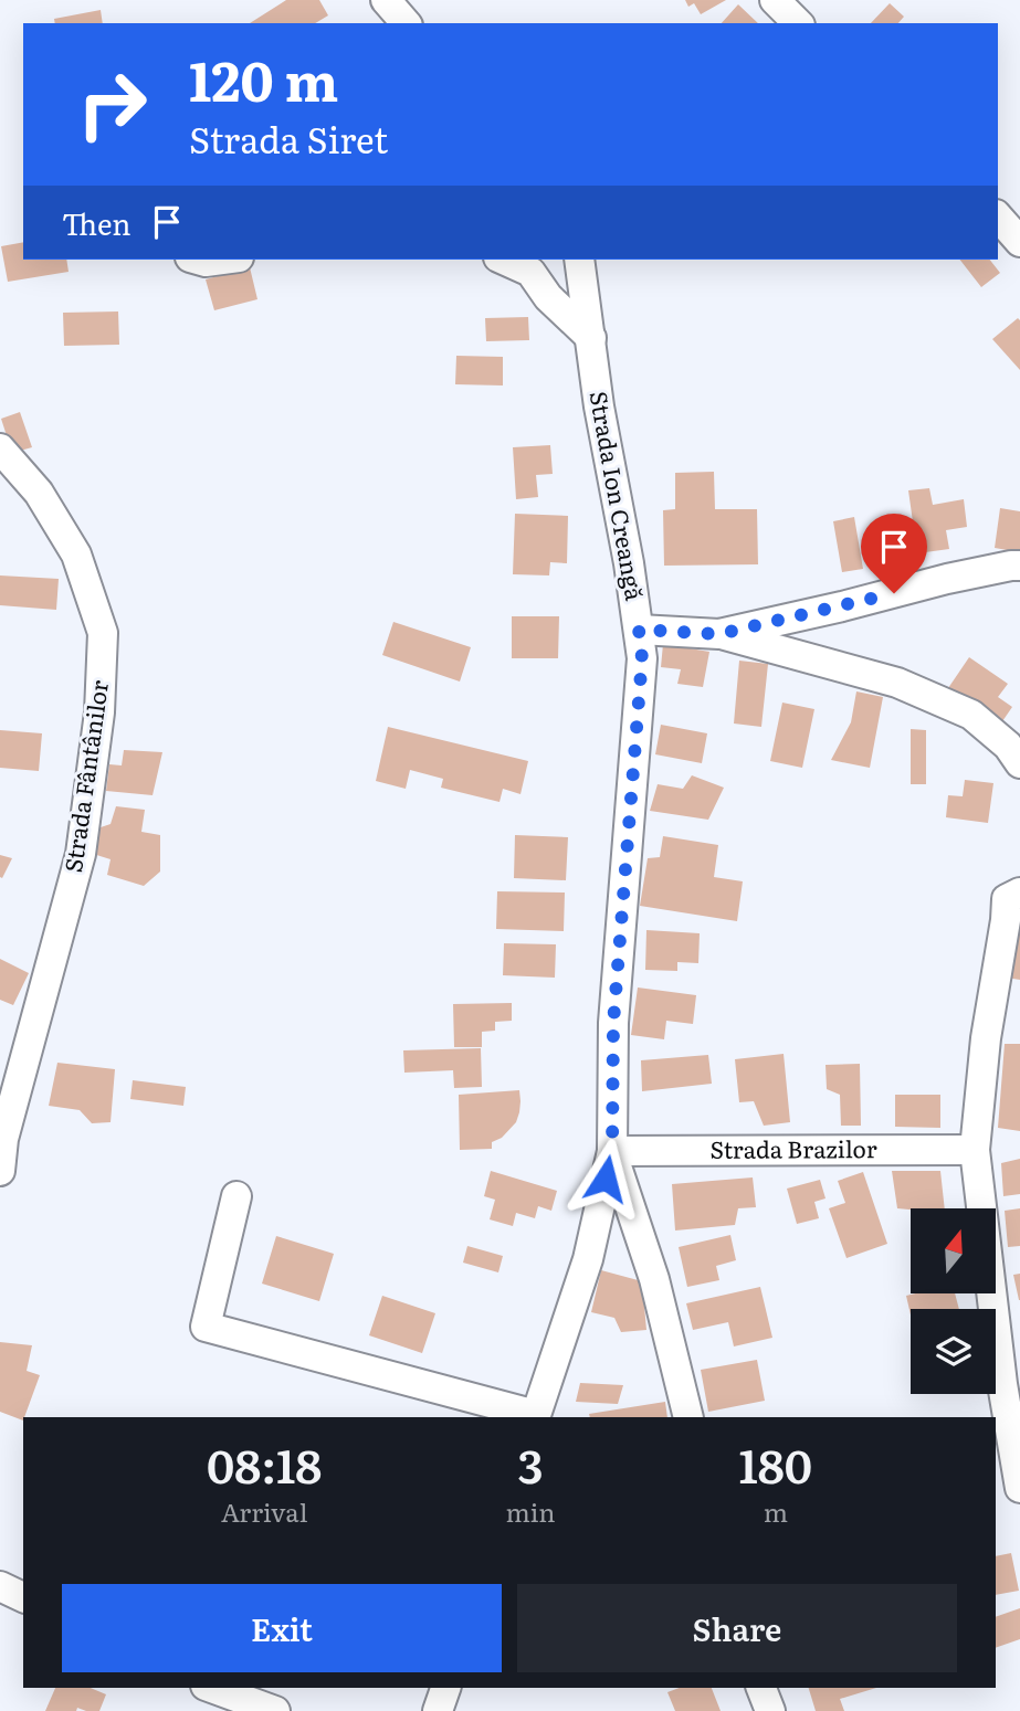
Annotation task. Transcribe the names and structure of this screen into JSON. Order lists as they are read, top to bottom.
{
  "streets": {
    "street": ["Strada Ion Creangă", "Strada Fântânilor", "Strada Brazilor"]
  },
  "crossings": [
    ["Strada Ion Creangă", "Strada Brazilor"]
  ],
  "north": "top",
  "page": {
    "turn": ["120 m", "Strada Siret"],
    "then": "Then",
    "eta": [
      "08:18",
      "Arrival",
      "3",
      "min",
      "180",
      "m"
    ],
    "buttons": ["Exit", "Share"]
  }
}
